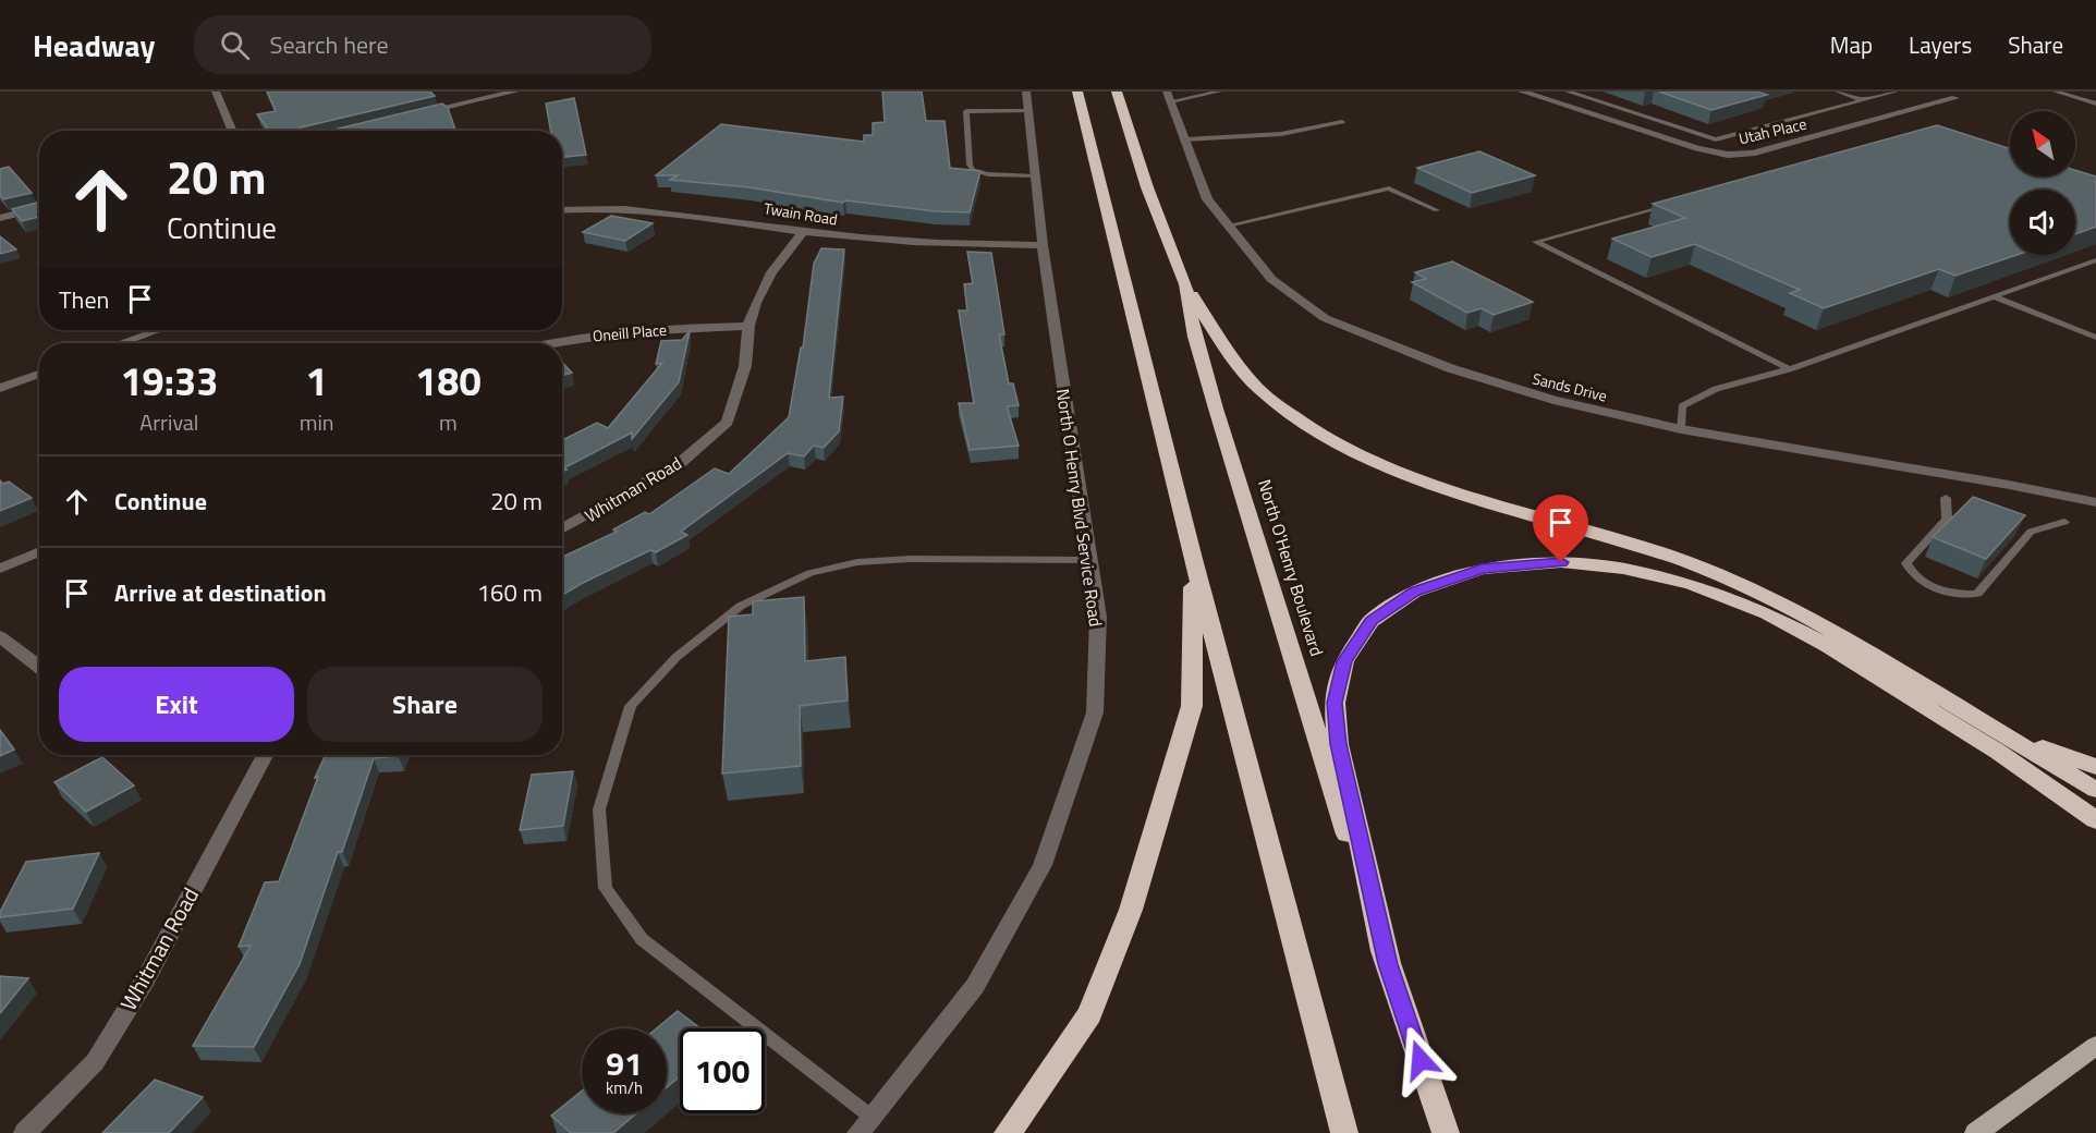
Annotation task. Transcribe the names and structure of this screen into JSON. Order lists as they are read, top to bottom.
{
  "streets": {
    "highway": ["North O'Henry Boulevard"],
    "street": [
      "Utah Place",
      "Twain Road",
      "Oneill Place",
      "Sands Drive",
      "Whitman Road",
      "North O Henry Blvd Service Road"
    ]
  },
  "crossings": [
    ["Twain Road", "Whitman Road"],
    ["Twain Road", "North O Henry Blvd Service Road"],
    ["Oneill Place", "Whitman Road"]
  ],
  "north": "top left",
  "page": {
    "header": "Headway",
    "search": "Search here",
    "nav": ["Map", "Layers", "Share"],
    "turn": ["20 m", "Continue"],
    "then": "Then",
    "eta": [
      "19:33",
      "Arrival",
      "1",
      "min",
      "180",
      "m"
    ],
    "list": [
      {
        "name": "Continue",
        "value": "20 m"
      },
      {
        "name": "Arrive at destination",
        "value": "160 m"
      }
    ],
    "buttons": ["Exit", "Share"],
    "speed": "91 km/h",
    "limit": "100"
  }
}
